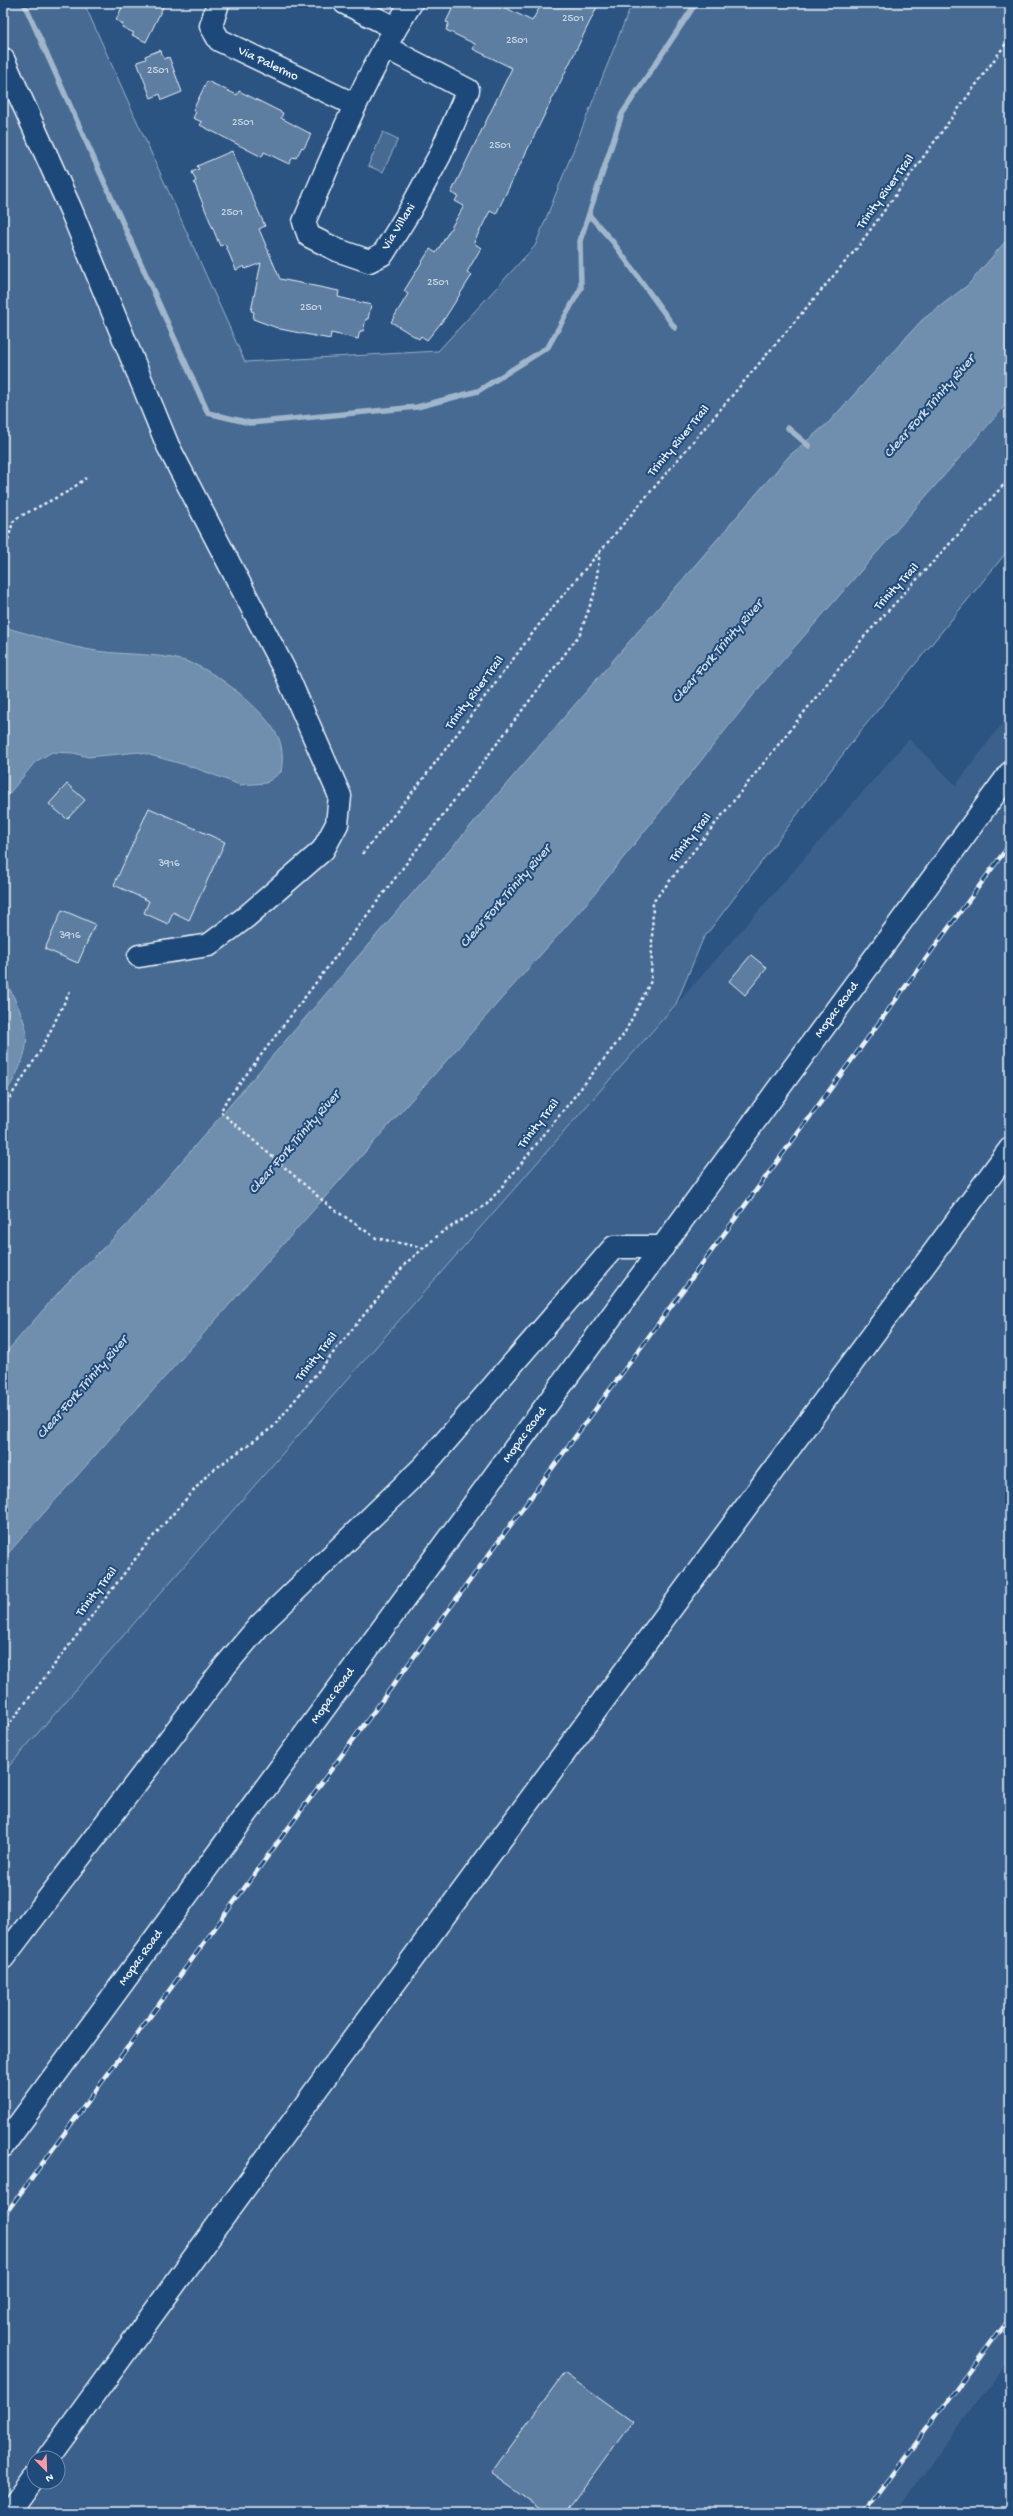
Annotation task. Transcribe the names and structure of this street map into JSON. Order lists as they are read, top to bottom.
{
  "streets": {
    "street": ["Via Palermo", "Via Villani", "Mopac Road"],
    "path": ["Trinity River Trail", "Trinity Trail"]
  },
  "crossings": [
    ["Via Palermo", "Via Villani"]
  ],
  "water": ["Clear Fork Trinity River"],
  "house_numbers": [
    "2501",
    "2501",
    "2501",
    "2501",
    "2501",
    "2501",
    "2501",
    "2501",
    "3916",
    "3916"
  ],
  "north": "bottom right"
}
